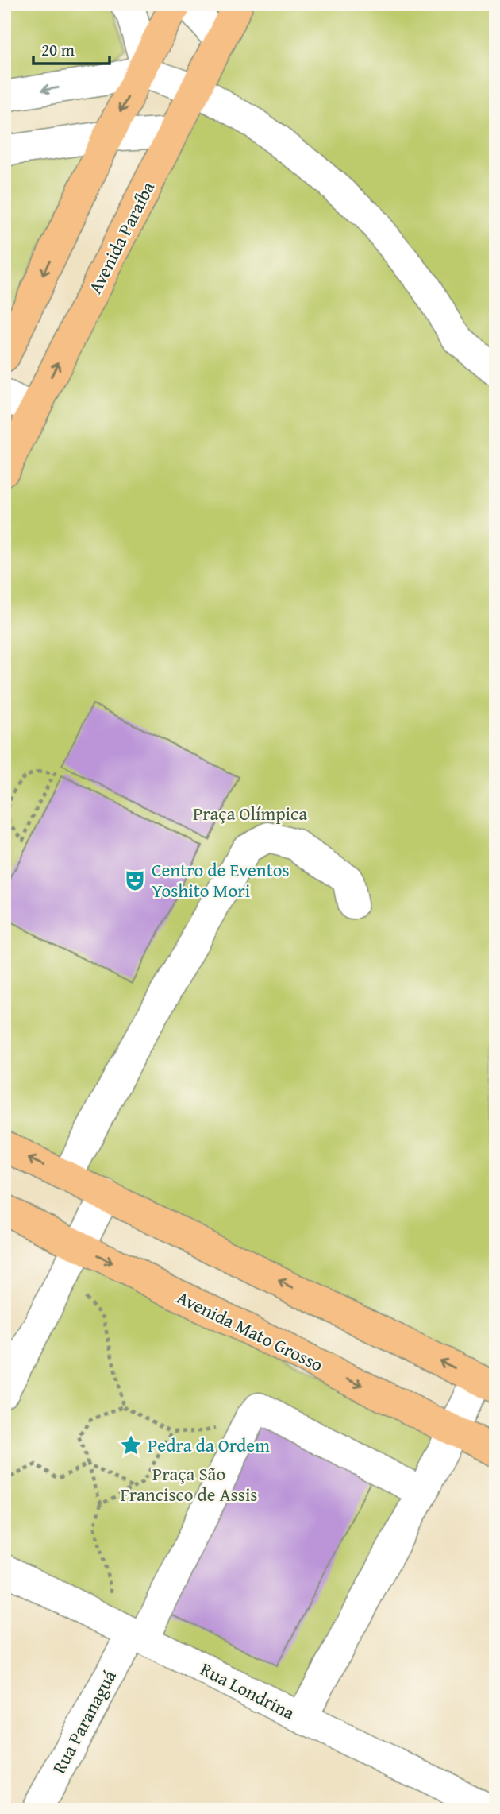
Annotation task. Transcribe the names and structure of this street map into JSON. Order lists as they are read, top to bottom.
{
  "streets": {
    "main road": ["Avenida Paraíba", "Avenida Mato Grosso"],
    "street": ["Rua Londrina", "Rua Paranaguá"]
  },
  "crossings": [
    ["Rua Londrina", "Rua Paranaguá"]
  ],
  "parks": ["Praça Olímpica", "Praça São Francisco de Assis"],
  "places": {
    "theatre": ["Centro de Eventos Yoshito Mori"],
    "place": ["Pedra da Ordem"]
  },
  "scale_bar": "20 m"
}
